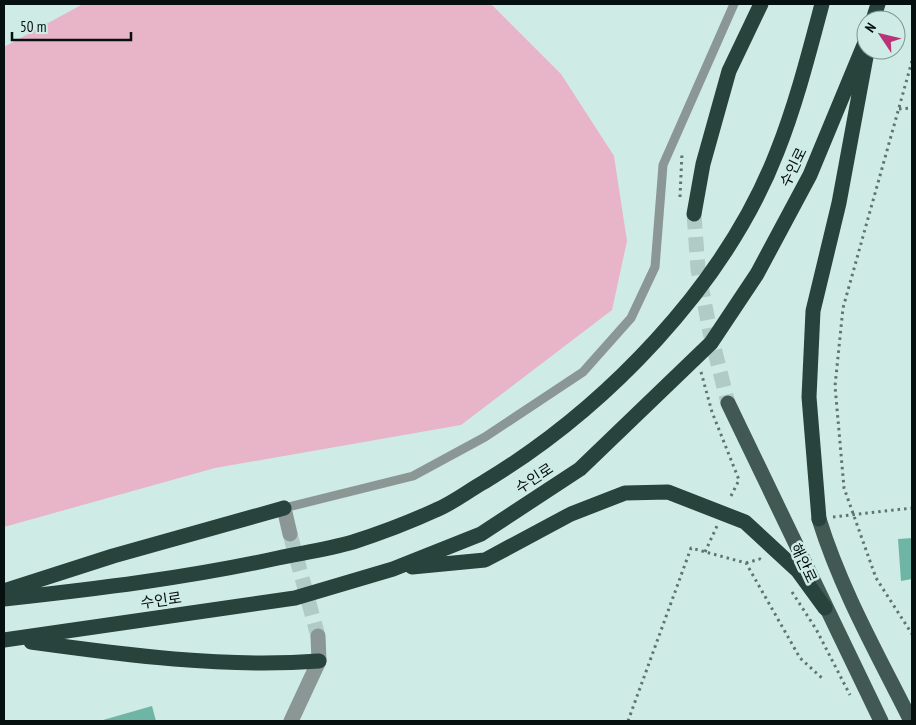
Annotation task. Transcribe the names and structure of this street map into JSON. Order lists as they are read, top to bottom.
{
  "streets": {
    "highway": ["수인로"],
    "main road": ["해안로"]
  },
  "scale_bar": "50 m",
  "north": "top left"
}
